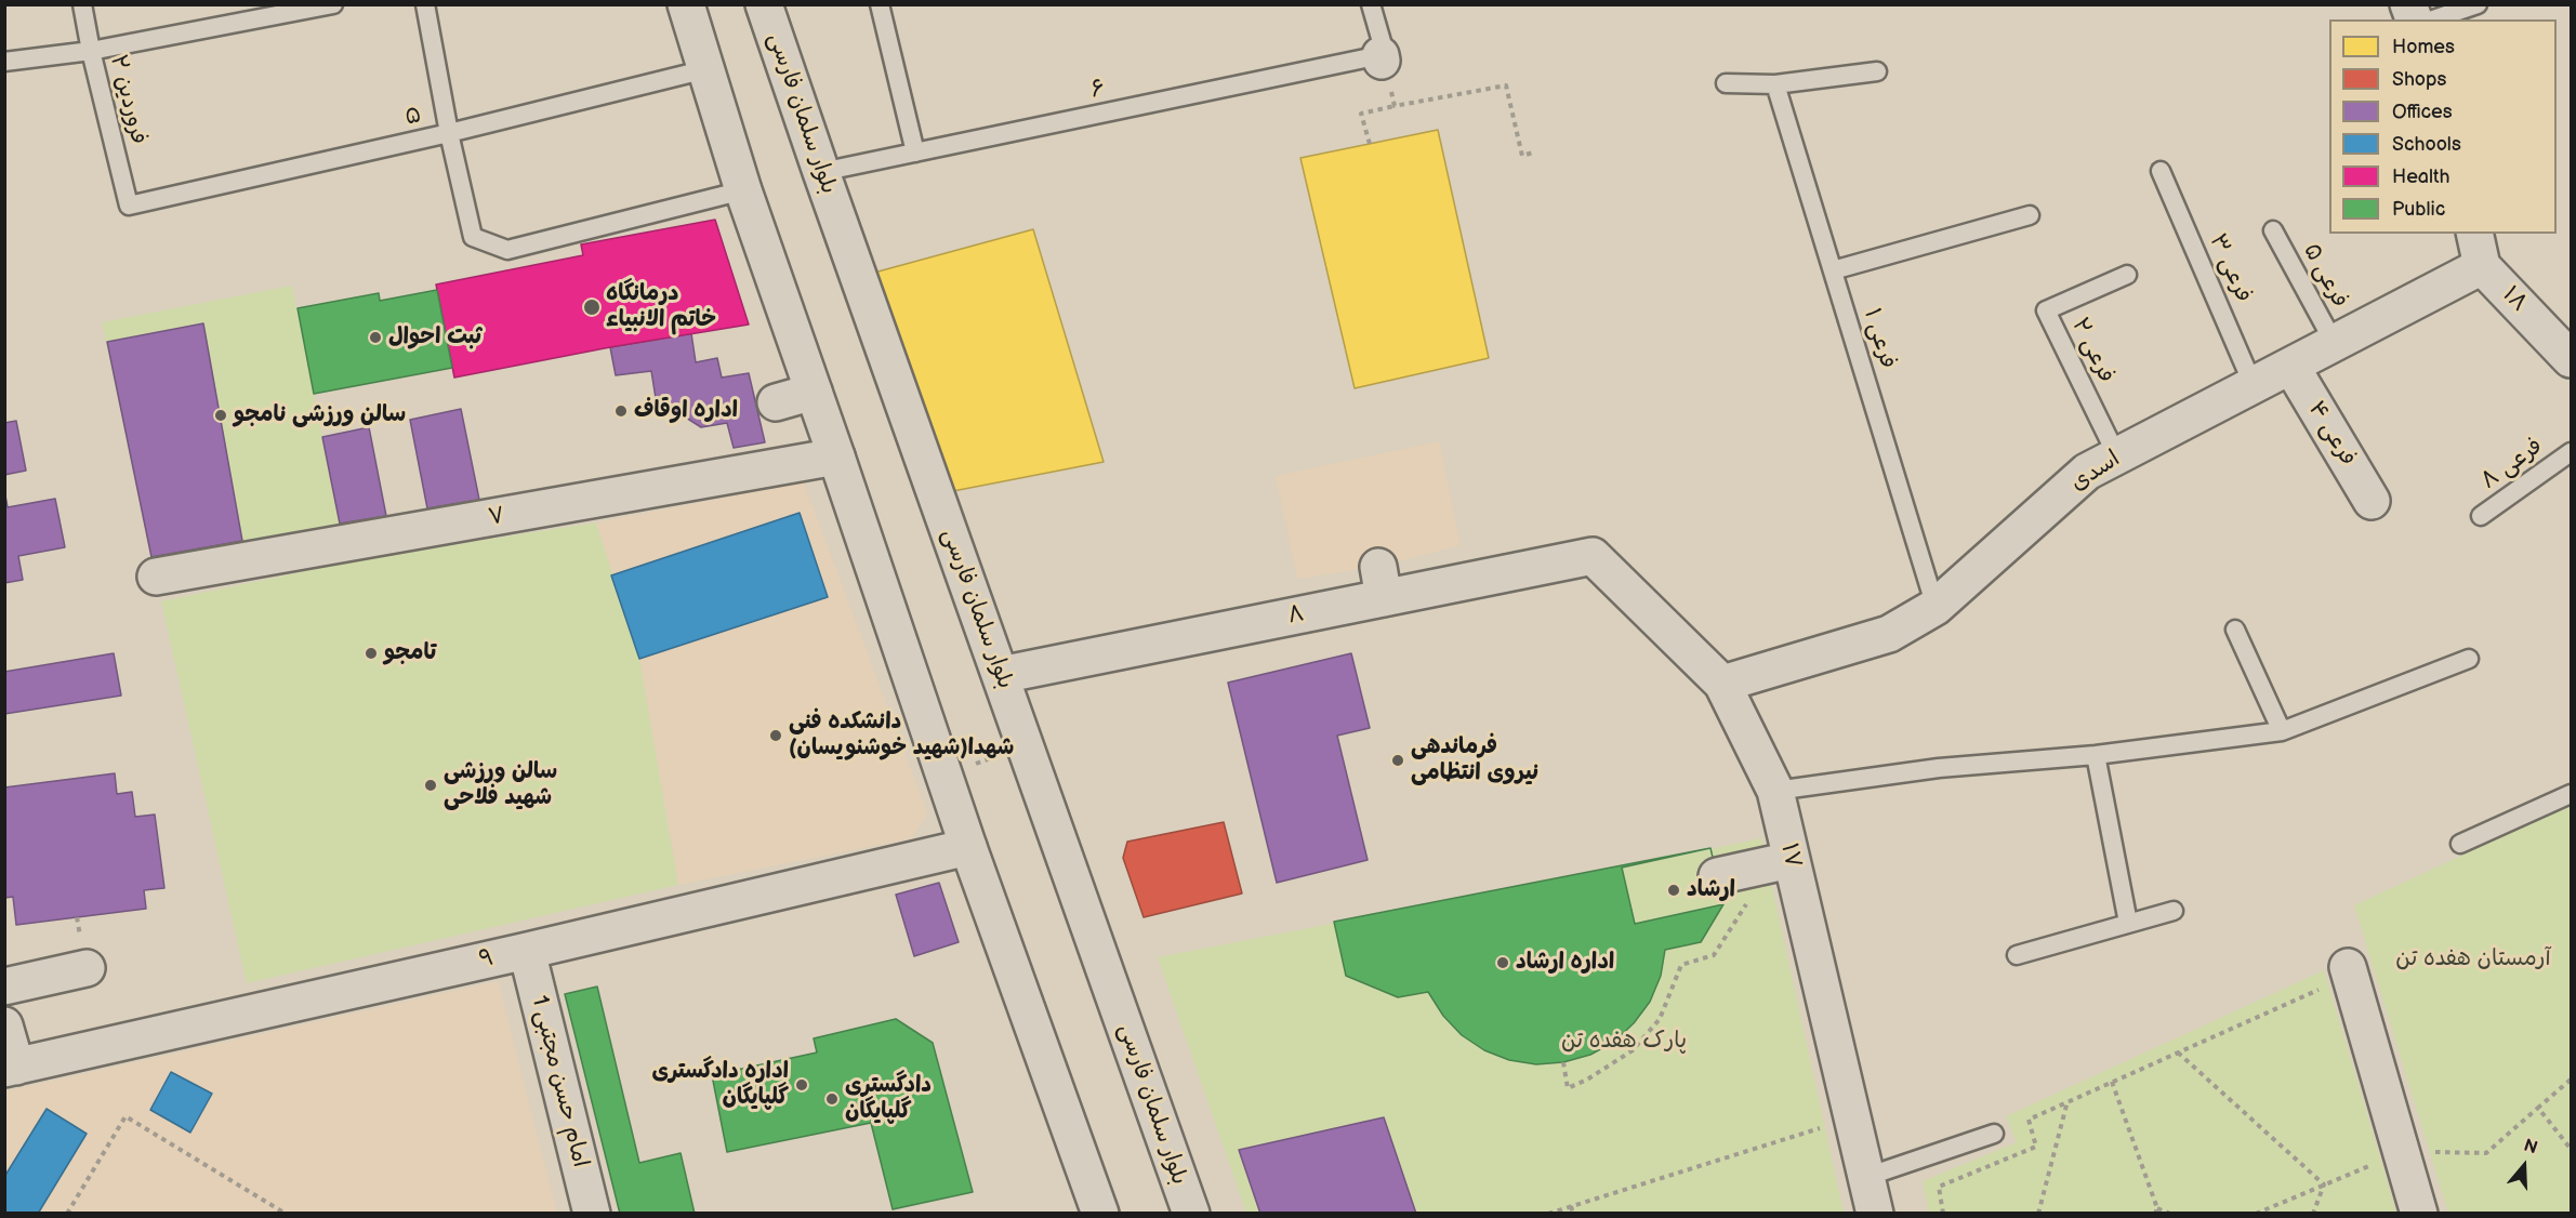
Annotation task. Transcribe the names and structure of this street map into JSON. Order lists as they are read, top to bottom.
{
  "streets": {
    "street": [
      "بلوار سلمان فارسی",
      "۱۸",
      "فرعی ۴",
      "اسدی",
      "۷",
      "۸",
      "۱۷",
      "۹",
      "امام حسن مجتبی 1"
    ],
    "lane": [
      "۶",
      "فروردین ۲",
      "۵",
      "فرعی ۳",
      "فرعی ۵",
      "فرعی ۱",
      "فرعی ۲",
      "فرعی ۸"
    ]
  },
  "crossings": [
    ["۶", "بلوار سلمان فارسی"],
    ["فروردین ۲", "۵"],
    ["بلوار سلمان فارسی", "۸"],
    ["فرعی ۳", "اسدی"],
    ["فرعی ۵", "اسدی"],
    ["۱۸", "اسدی"],
    ["فرعی ۱", "اسدی"],
    ["فرعی ۲", "اسدی"],
    ["فرعی ۴", "اسدی"],
    ["اسدی", "۱۷"],
    ["۸", "۱۷"],
    ["۹", "امام حسن مجتبی 1"]
  ],
  "parks": ["آرمستان هفده تن", "پارک هفده تن"],
  "places": [
    "درمانگاه خاتم الانبیاء",
    "ثبت احوال",
    "اداره اوقاف",
    "سالن ورزشی نامجو",
    "تامجو",
    "دانشکده فنی شهدا(شهید خوشنویسان)",
    "فرماندهی نیروی انتظامی",
    "سالن ورزشی شهید فلاحی",
    "ارشاد",
    "اداره ارشاد",
    "اداره دادگستری گلپایگان",
    "دادگستری گلپایگان"
  ],
  "legend": [
    "Homes",
    "Shops",
    "Offices",
    "Schools",
    "Health",
    "Public"
  ],
  "north": "top"
}
